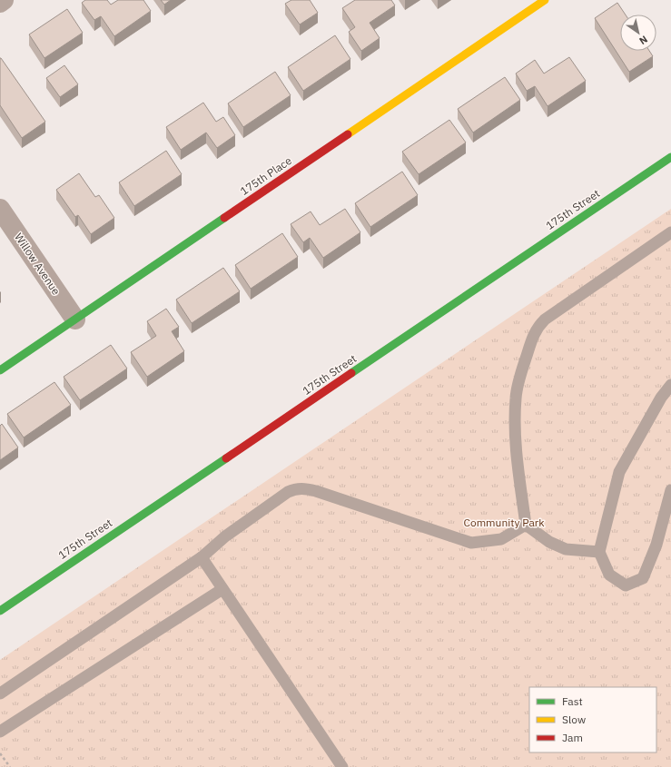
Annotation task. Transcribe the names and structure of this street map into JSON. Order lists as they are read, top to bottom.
{
  "streets": {
    "main road": ["175th Place", "175th Street"],
    "street": ["Willow Avenue"]
  },
  "crossings": [
    ["175th Place", "Willow Avenue"]
  ],
  "parks": ["Community Park"],
  "legend": ["Fast", "Slow", "Jam"],
  "north": "bottom right"
}
